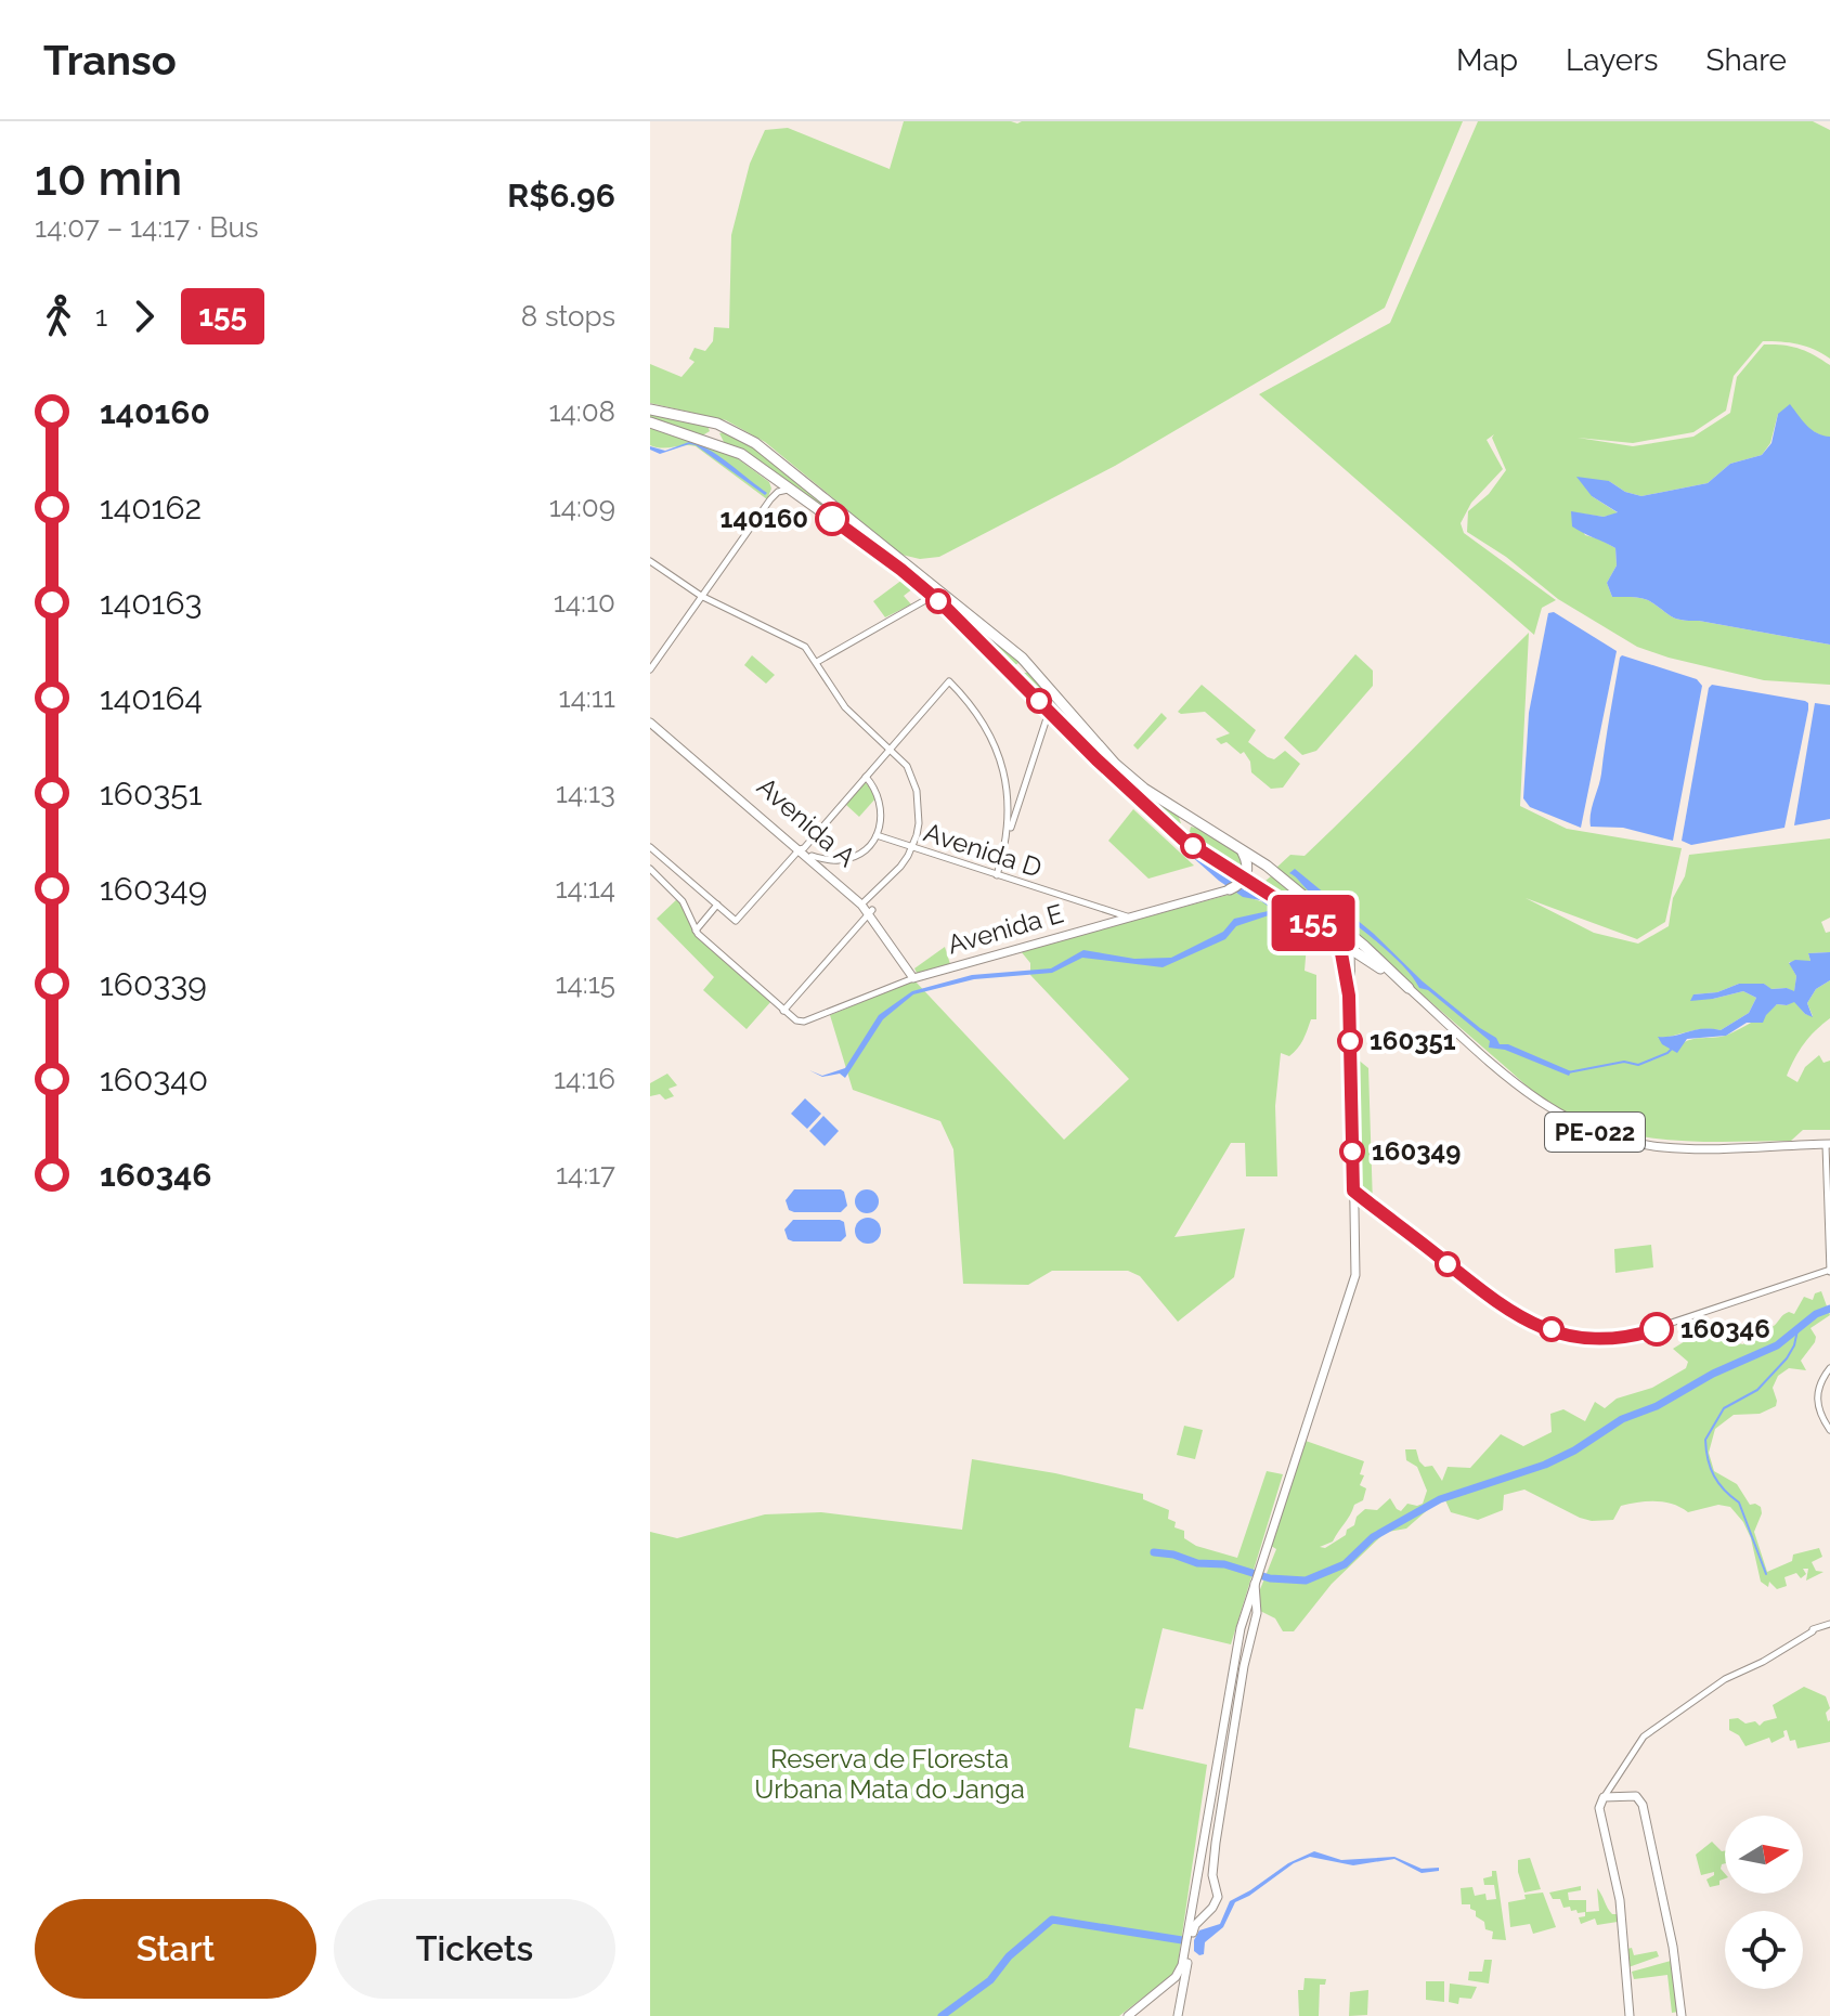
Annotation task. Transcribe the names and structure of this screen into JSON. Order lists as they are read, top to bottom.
{
  "streets": {
    "highway": ["PE-022"],
    "main road": ["Avenida A", "Avenida E"],
    "street": ["Avenida D"]
  },
  "crossings": [
    ["Avenida A", "Avenida E"],
    ["Avenida D", "Avenida E"],
    ["Avenida E", "PE-022"]
  ],
  "parks": ["Reserva de Floresta Urbana Mata do Janga"],
  "places": [
    "140160",
    "160351",
    "160349",
    "160346"
  ],
  "lines": ["bus line 155"],
  "north": "right",
  "page": {
    "header": "Transo",
    "nav": ["Map", "Layers", "Share"],
    "heading": ["10 min", "14:07 – 14:17 · Bus", "R$6.96"],
    "on_map": "155",
    "legs": ["1", "155", "8 stops"],
    "list": [
      {
        "name": "140160",
        "value": "14:08"
      },
      {
        "name": "140162",
        "value": "14:09"
      },
      {
        "name": "140163",
        "value": "14:10"
      },
      {
        "name": "140164",
        "value": "14:11"
      },
      {
        "name": "160351",
        "value": "14:13"
      },
      {
        "name": "160349",
        "value": "14:14"
      },
      {
        "name": "160339",
        "value": "14:15"
      },
      {
        "name": "160340",
        "value": "14:16"
      },
      {
        "name": "160346",
        "value": "14:17"
      }
    ],
    "buttons": ["Start", "Tickets"]
  }
}
